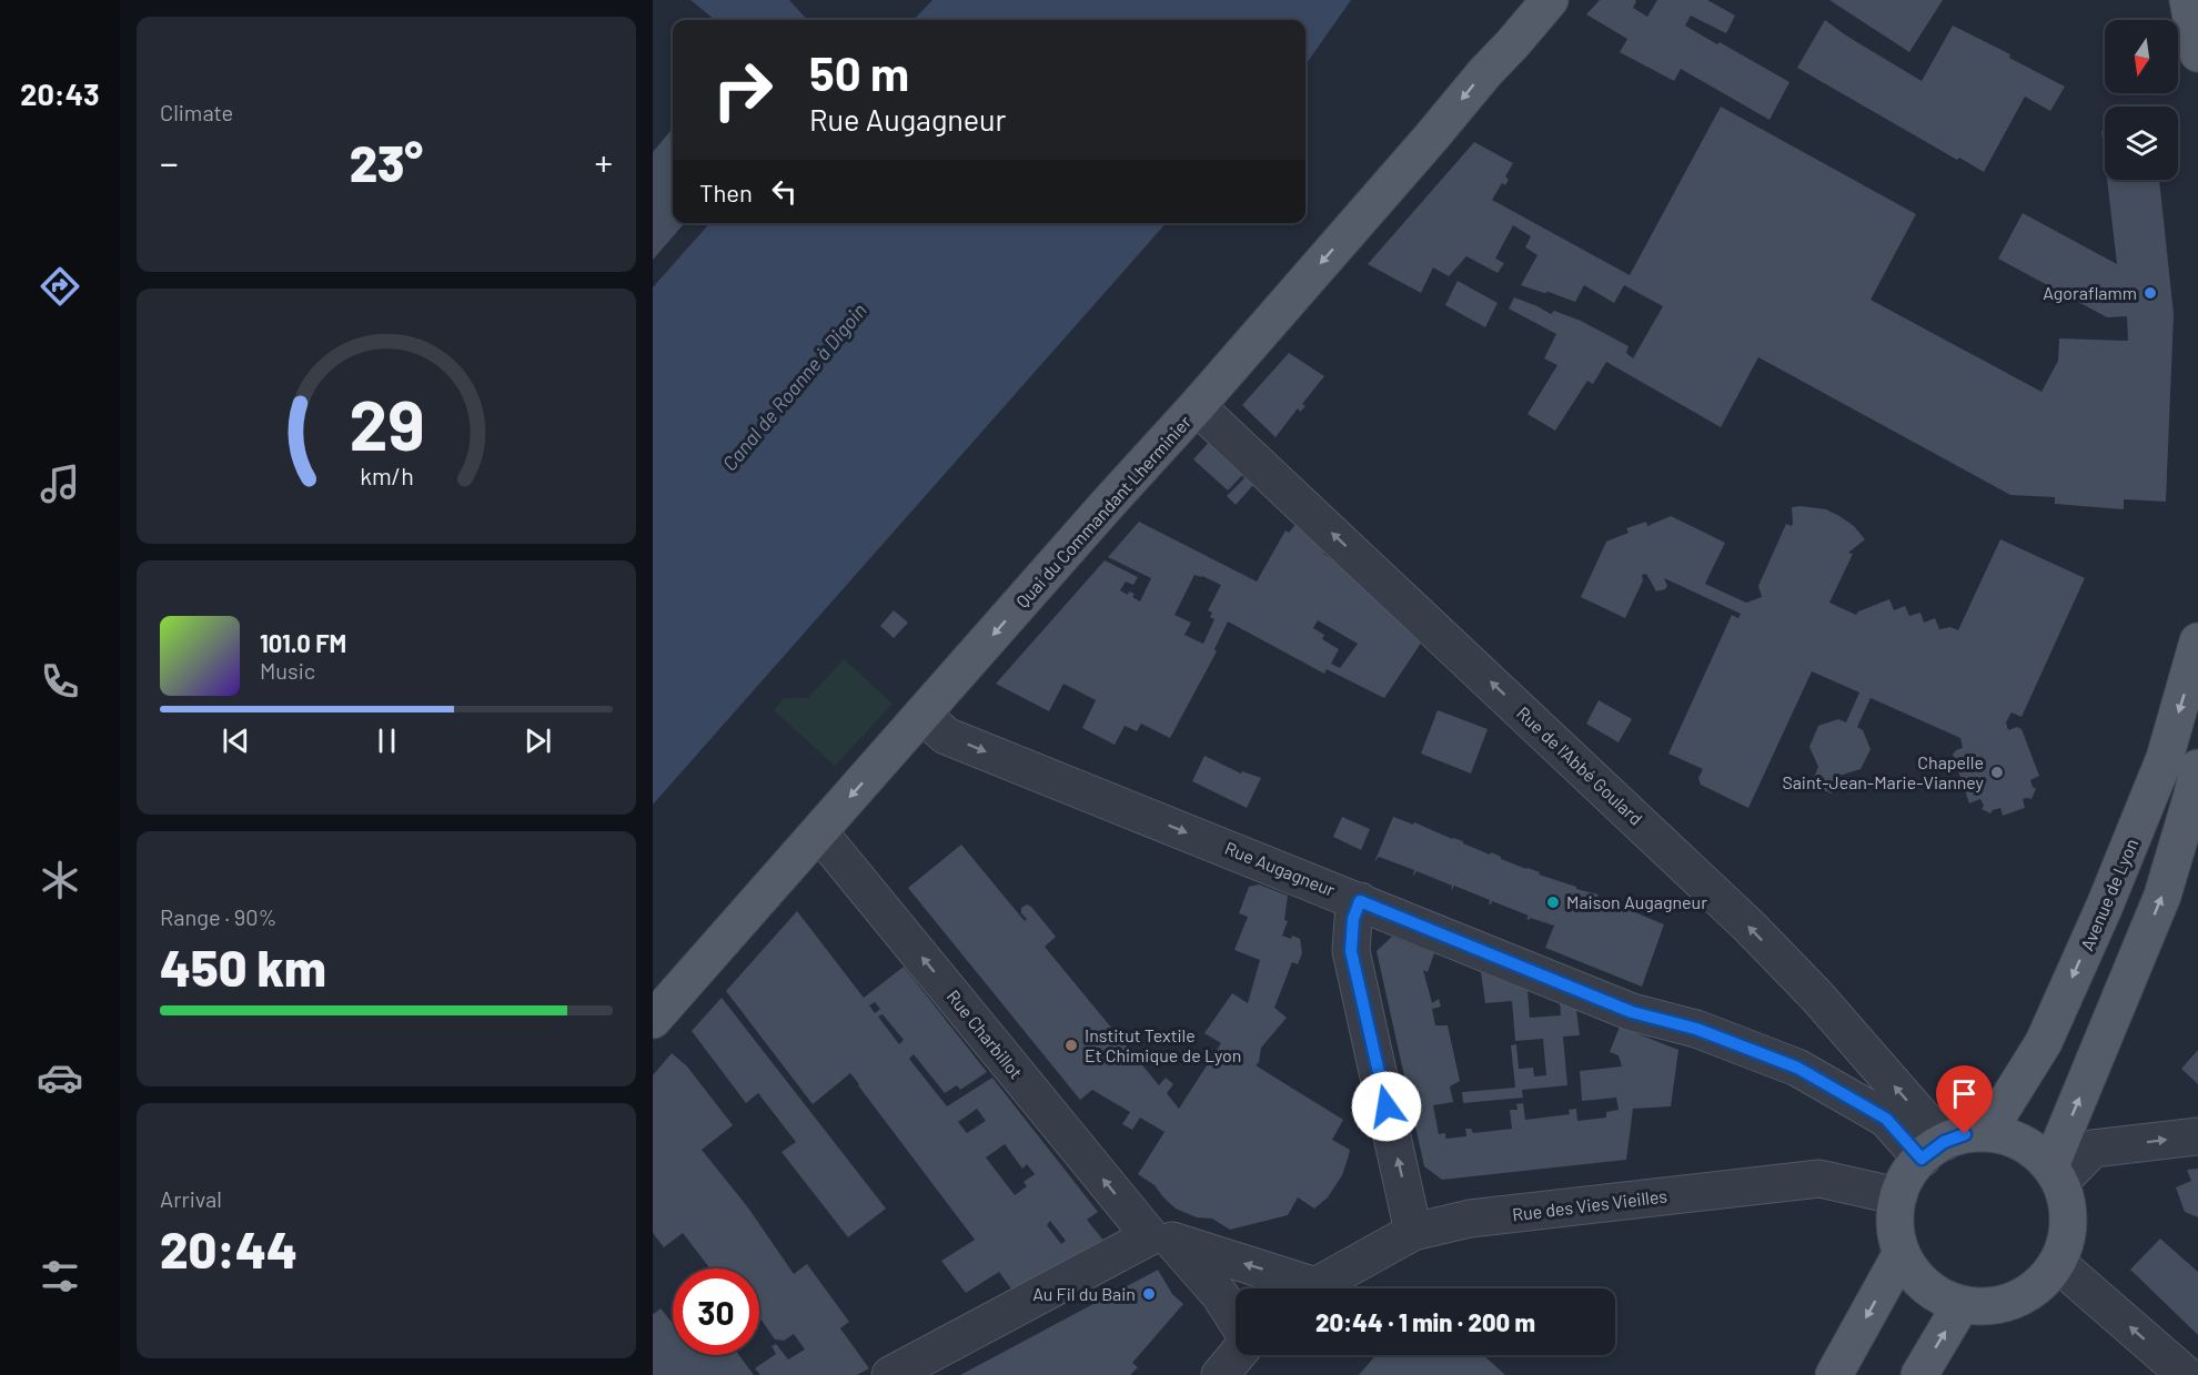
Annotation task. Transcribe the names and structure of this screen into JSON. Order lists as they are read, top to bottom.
{
  "streets": {
    "main road": ["Quai du Commandant Lherminier", "Avenue de Lyon"],
    "street": [
      "Rue de l'Abbé Goulard",
      "Rue Augagneur",
      "Rue Charbillot",
      "Rue des Vies Vieilles"
    ]
  },
  "crossings": [
    ["Quai du Commandant Lherminier", "Rue de l'Abbé Goulard"],
    ["Quai du Commandant Lherminier", "Rue Augagneur"],
    ["Quai du Commandant Lherminier", "Rue Charbillot"],
    ["Rue de l'Abbé Goulard", "Rue Augagneur"],
    ["Rue de l'Abbé Goulard", "Avenue de Lyon"],
    ["Rue de l'Abbé Goulard", "Rue des Vies Vieilles"],
    ["Rue Augagneur", "Avenue de Lyon"],
    ["Rue Augagneur", "Rue des Vies Vieilles"],
    ["Avenue de Lyon", "Rue des Vies Vieilles"]
  ],
  "one_way": [
    "Quai du Commandant Lherminier",
    "Rue de l'Abbé Goulard",
    "Rue Augagneur",
    "Rue Charbillot"
  ],
  "water": ["Canal de Roanne à Digoin"],
  "places": [
    "Agoraflamm",
    "Chapelle Saint-Jean-Marie-Vianney",
    "Maison Augagneur",
    "Institut Textile Et Chimique de Lyon",
    "Au Fil du Bain"
  ],
  "north": "bottom",
  "page": {
    "tabs": "20:43",
    "tile": [
      "Climate",
      ["Range · 90%", "450 km"],
      ["Arrival", "20:44"]
    ],
    "turn": ["50 m", "Rue Augagneur"],
    "heat": ["−", "23°", "+"],
    "then": "Then",
    "song": ["101.0 FM", "Music"],
    "limit": "30",
    "trip": "20:44 · 1 min · 200 m",
    "gauge": ["29", "km/h"]
  }
}
